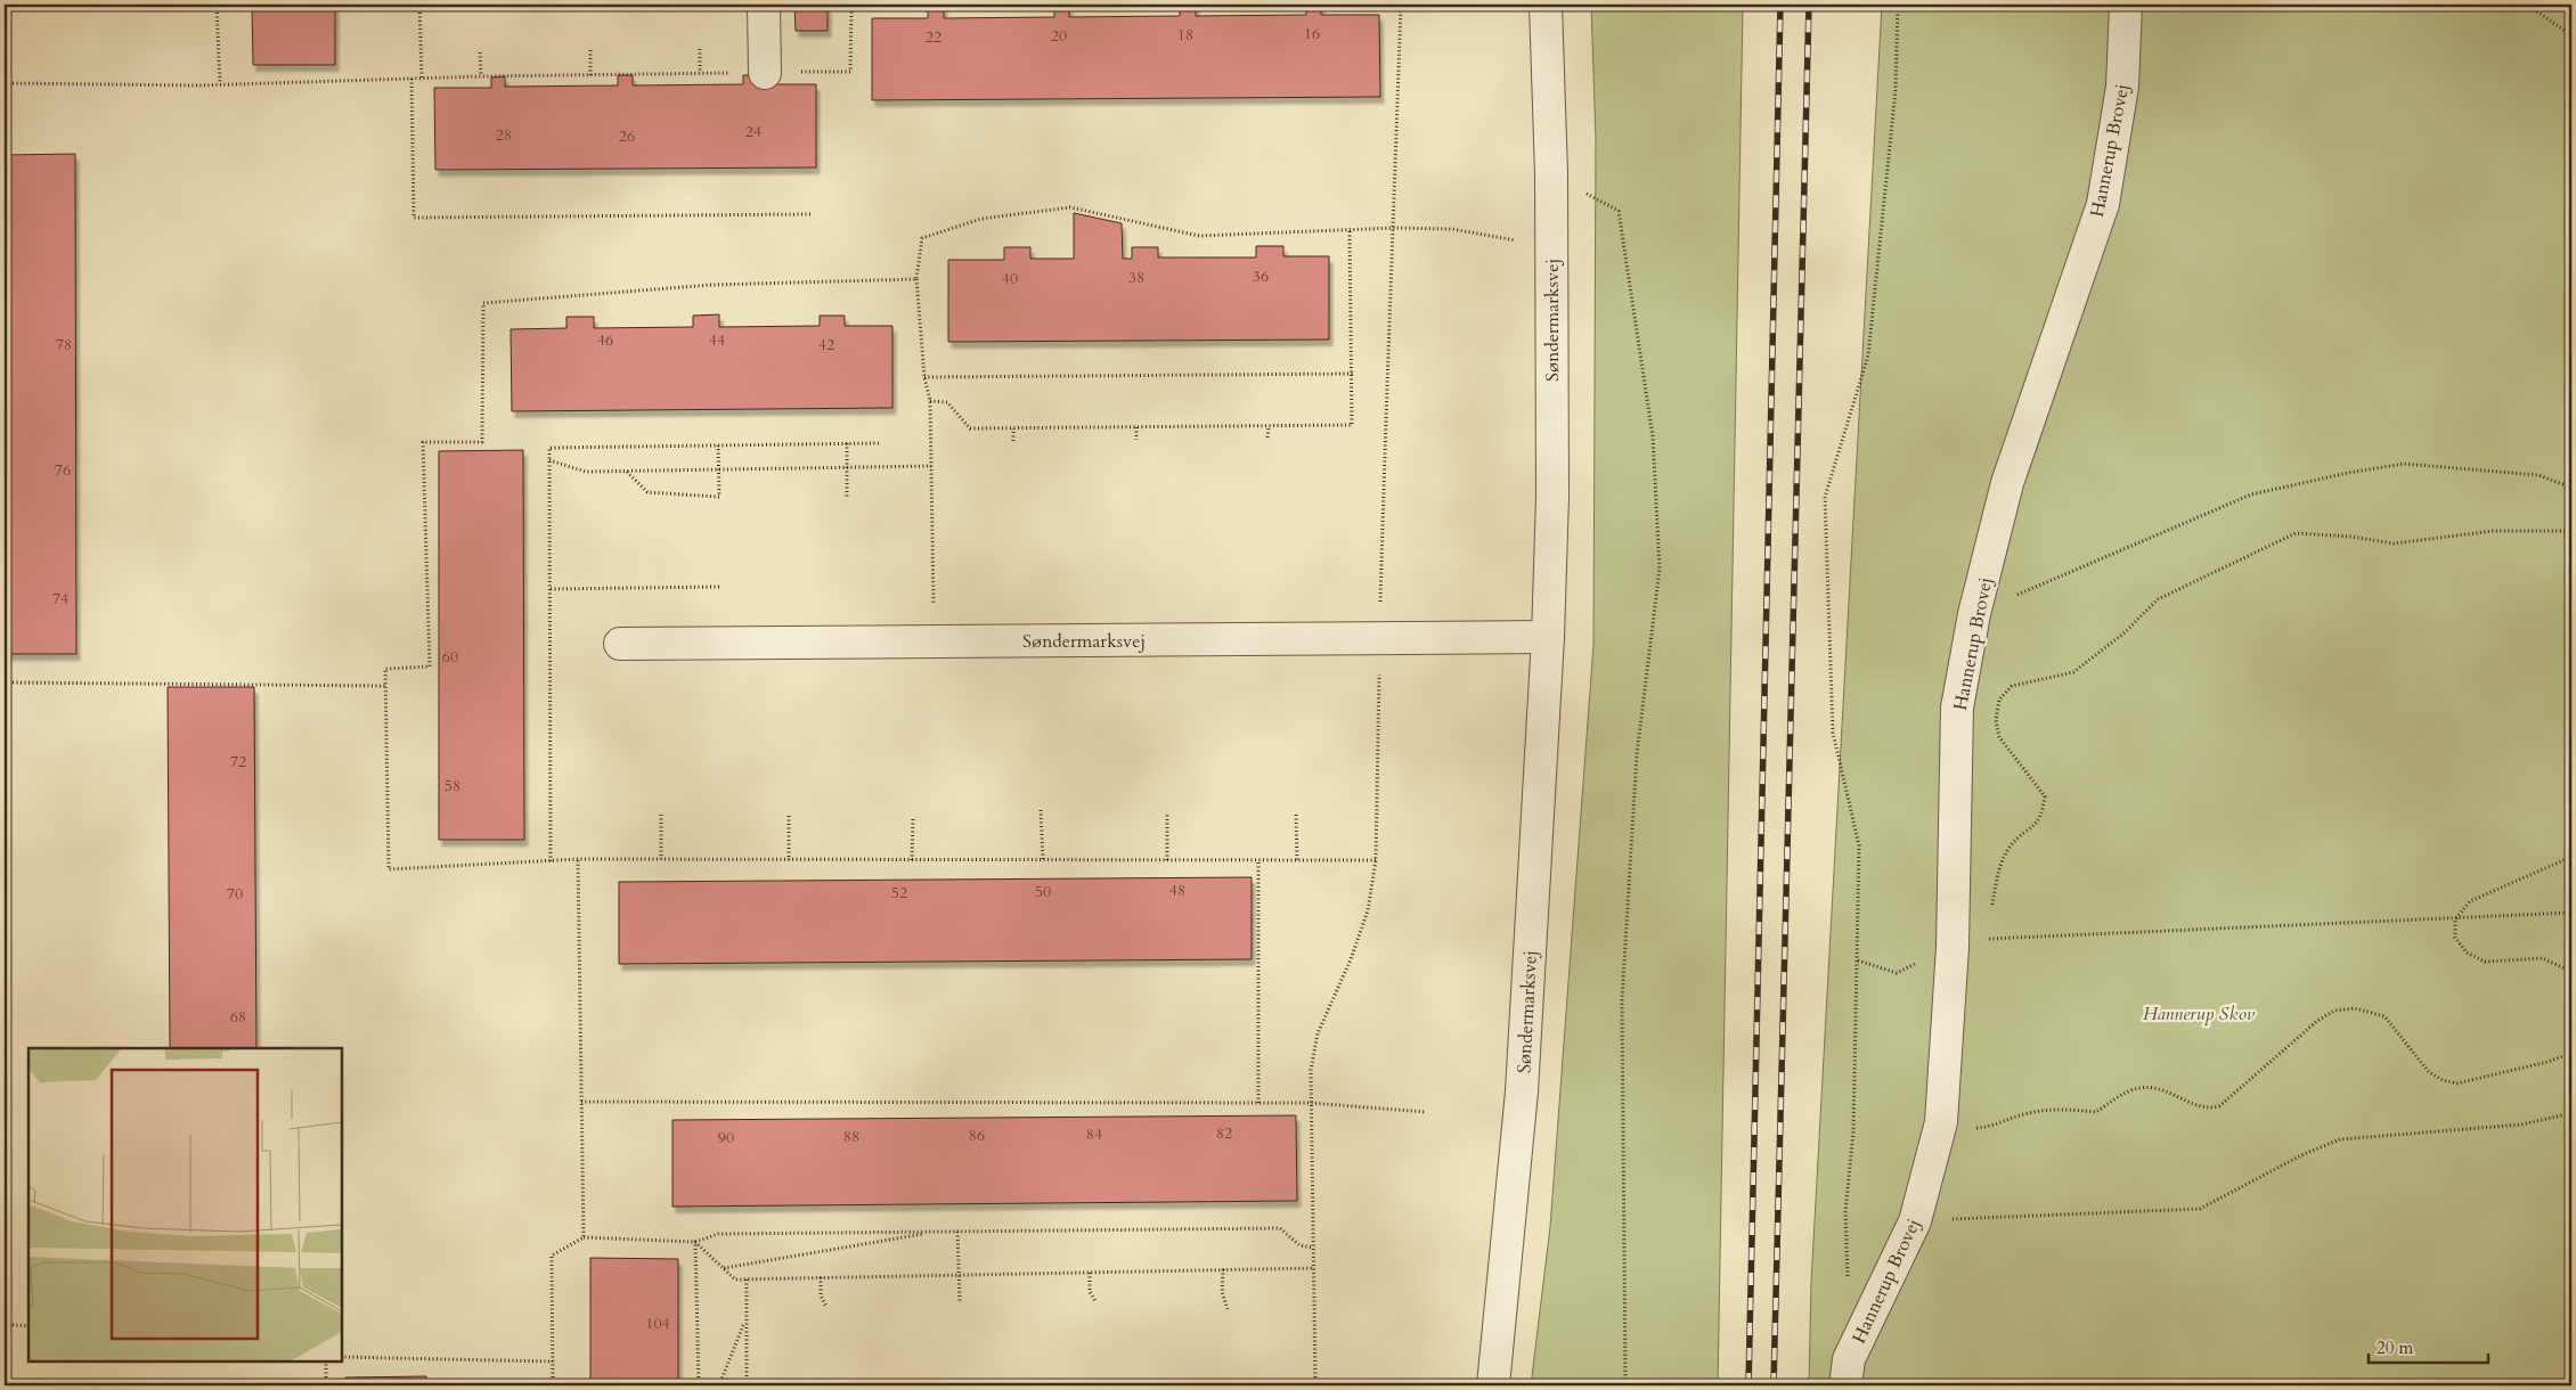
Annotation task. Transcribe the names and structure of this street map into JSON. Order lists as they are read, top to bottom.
{
  "streets": {
    "street": ["Hannerup Brovej", "Søndermarksvej"]
  },
  "parks": ["Hannerup Skov"],
  "house_numbers": [
    "16",
    "18",
    "20",
    "22",
    "24",
    "28",
    "26",
    "36",
    "38",
    "40",
    "46",
    "44",
    "78",
    "42",
    "76",
    "74",
    "60",
    "72",
    "58",
    "48",
    "50",
    "52",
    "70",
    "68",
    "82",
    "84",
    "86",
    "88",
    "90",
    "104"
  ],
  "scale_bar": "20 m"
}
